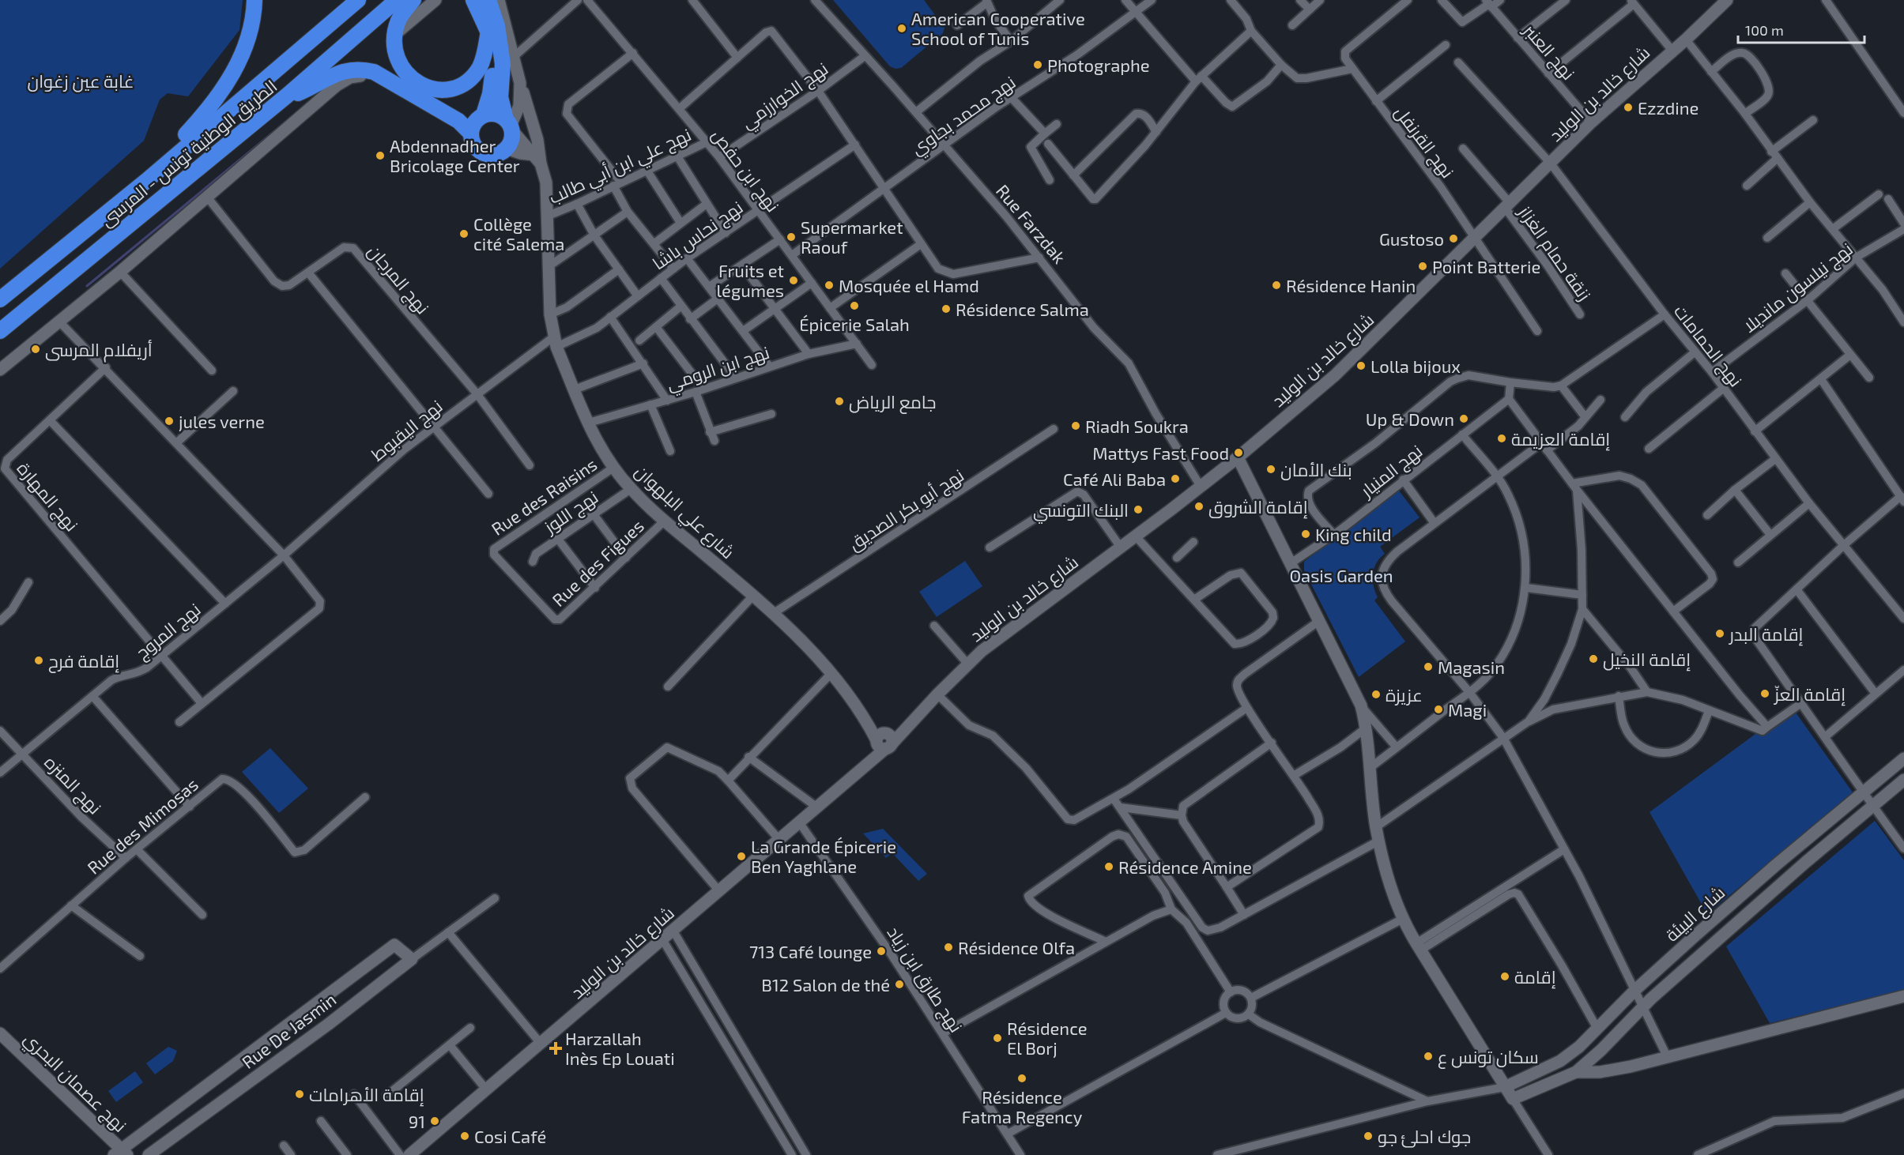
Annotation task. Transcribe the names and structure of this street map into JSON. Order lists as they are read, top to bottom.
{
  "streets": {
    "highway": ["الطريق الوطنية تونس - المرسى"],
    "street": [
      "نهج العنبر",
      "شارع خالد بن الوليد",
      "نهج الخوارزمي",
      "نهج محمد بجاوي",
      "نهج القرنفل",
      "نهج علي ابن أبي طالب",
      "نهج ابن حفص",
      "Rue Farzdak",
      "نهج نحاس باشا",
      "زنقة حمام الغزاز",
      "نهج المرجان",
      "نهج نيلسون مانديلا",
      "نهج الحمامات",
      "نهج ابن الرومي",
      "نهج اليقبوط",
      "نهج المنيار",
      "نهج المهارة",
      "Rue des Raisins",
      "نهج أبو بكر الصديق",
      "نهج اللوز",
      "شارع علي البلهوان",
      "Rue des Figues",
      "نهج المروج",
      "نهج المنزه",
      "Rue des Mimosas",
      "شارع البيئة",
      "نهج طارق ابن زياد",
      "Rue De Jasmin",
      "نهج عصمان البحري"
    ]
  },
  "crossings": [
    ["نهج العنبر", "شارع خالد بن الوليد"],
    ["شارع خالد بن الوليد", "نهج القرنفل"],
    ["شارع خالد بن الوليد", "Rue Farzdak"],
    ["شارع خالد بن الوليد", "زنقة حمام الغزاز"],
    ["شارع خالد بن الوليد", "نهج الحمامات"],
    ["شارع خالد بن الوليد", "شارع علي البلهوان"],
    ["شارع خالد بن الوليد", "نهج طارق ابن زياد"],
    ["نهج الخوارزمي", "نهج ابن حفص"],
    ["نهج الخوارزمي", "Rue Farzdak"],
    ["نهج محمد بجاوي", "نهج ابن حفص"],
    ["نهج محمد بجاوي", "Rue Farzdak"],
    ["نهج علي ابن أبي طالب", "نهج ابن حفص"],
    ["نهج علي ابن أبي طالب", "شارع علي البلهوان"],
    ["نهج ابن حفص", "نهج نحاس باشا"],
    ["نهج ابن حفص", "نهج ابن الرومي"],
    ["نهج نحاس باشا", "نهج اليقبوط"],
    ["نهج نحاس باشا", "شارع علي البلهوان"],
    ["نهج المرجان", "نهج اليقبوط"],
    ["نهج نيلسون مانديلا", "نهج الحمامات"],
    ["نهج ابن الرومي", "شارع علي البلهوان"],
    ["نهج اليقبوط", "شارع علي البلهوان"],
    ["نهج اليقبوط", "نهج المروج"],
    ["نهج المهارة", "نهج المروج"],
    ["Rue des Raisins", "شارع علي البلهوان"],
    ["Rue des Raisins", "Rue des Figues"],
    ["نهج أبو بكر الصديق", "شارع علي البلهوان"],
    ["نهج اللوز", "شارع علي البلهوان"],
    ["شارع علي البلهوان", "Rue des Figues"],
    ["نهج المروج", "نهج المنزه"],
    ["نهج المنزه", "Rue des Mimosas"],
    ["Rue De Jasmin", "نهج عصمان البحري"]
  ],
  "parks": ["غابة عين زغوان", "Oasis Garden"],
  "places": {
    "other": [
      "American Cooperative School of Tunis",
      "Photographe",
      "Ezzdine",
      "Abdennadher Bricolage Center",
      "Collège cité Salema",
      "Supermarket Raouf",
      "Gustoso",
      "Point Batterie",
      "Fruits et légumes",
      "Mosquée el Hamd",
      "Résidence Hanin",
      "Épicerie Salah",
      "Résidence Salma",
      "أريفلام المرسى",
      "Lolla bijoux",
      "جامع الرياض",
      "Up & Down",
      "jules verne",
      "Riadh Soukra",
      "إقامة العزيمة",
      "Mattys Fast Food",
      "بنك الأمان",
      "Café Ali Baba",
      "إقامة الشروق",
      "البنك التونسي",
      "King child",
      "إقامة البدر",
      "إقامة النخيل",
      "إقامة فرح",
      "Magasin",
      "إقامة العزّ",
      "عزيزة",
      "Magi",
      "La Grande Épicerie Ben Yaghlane",
      "Résidence Amine",
      "Résidence Olfa",
      "713 Café lounge",
      "إقامة",
      "B12 Salon de thé",
      "Résidence El Borj",
      "سكان تونس ع",
      "Résidence Fatma Regency",
      "إقامة الأهرامات",
      "91",
      "Cosi Café",
      "جوك احلئ جو"
    ],
    "health": ["Harzallah Inès Ep Louati"]
  },
  "scale_bar": "100 m"
}
